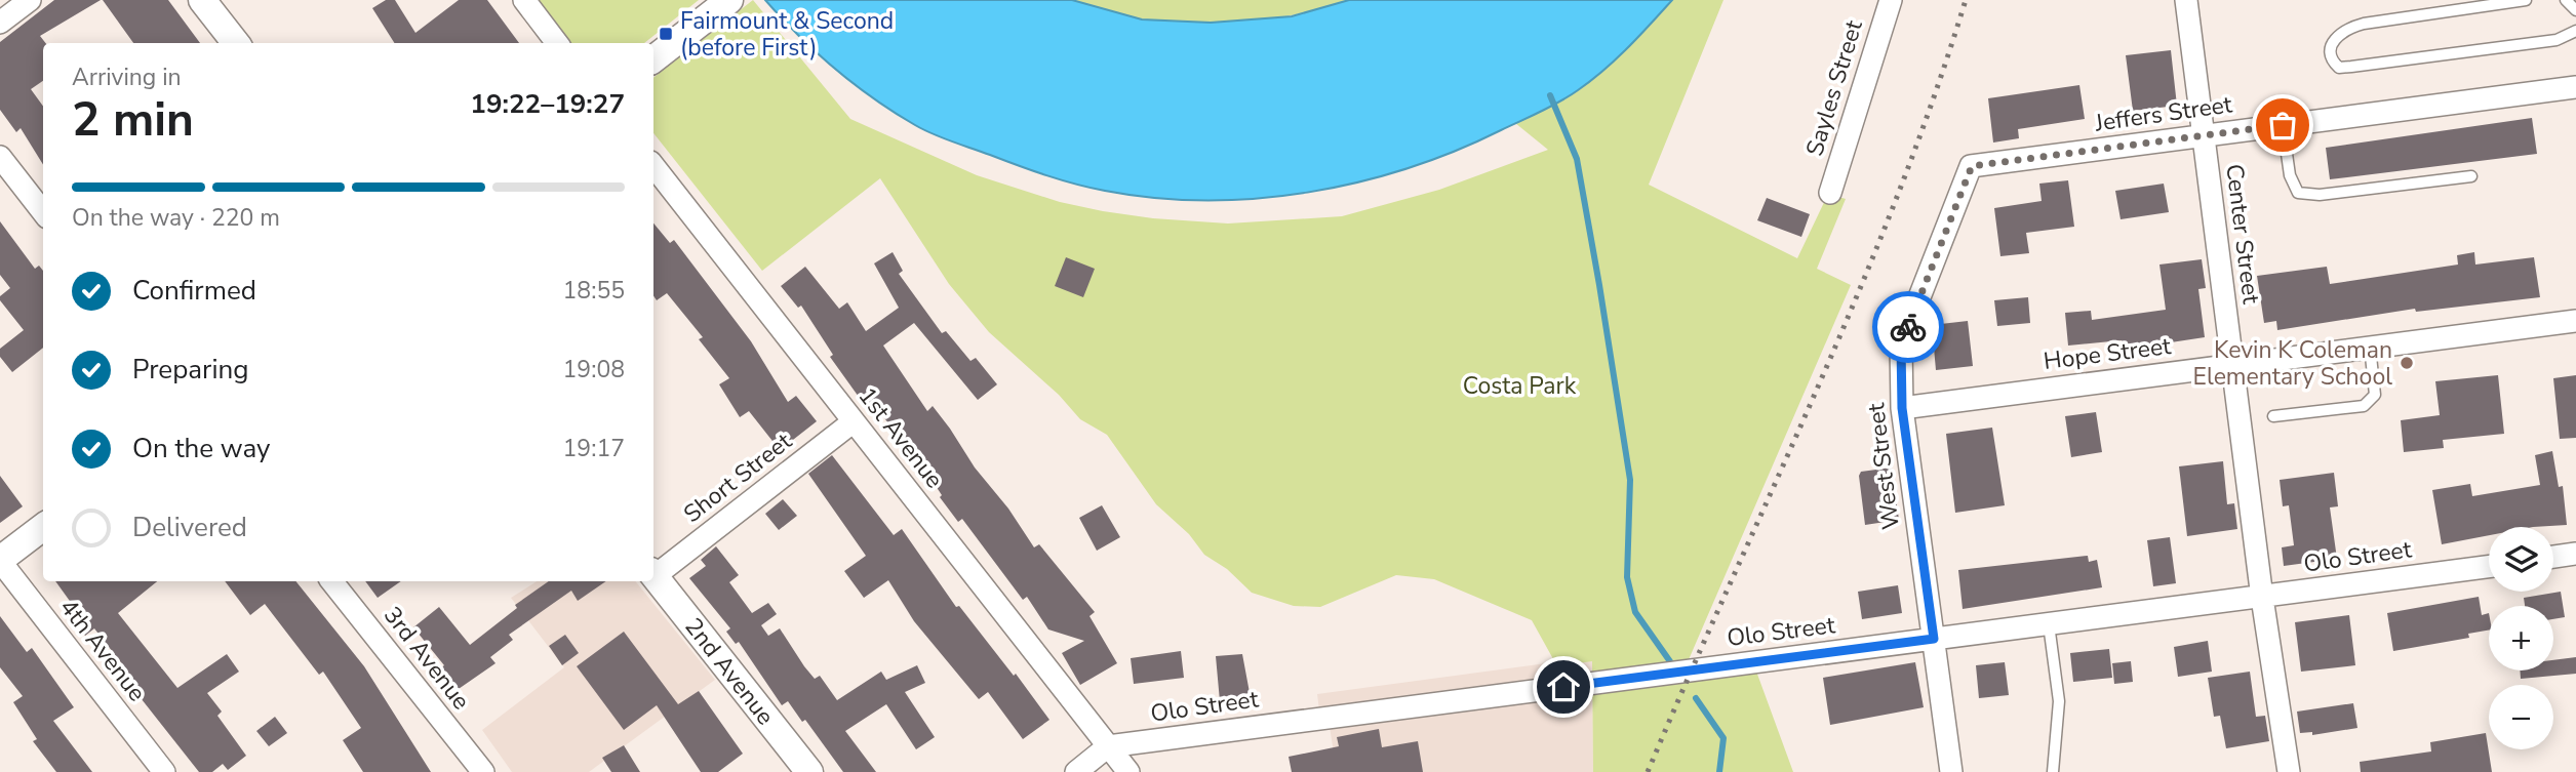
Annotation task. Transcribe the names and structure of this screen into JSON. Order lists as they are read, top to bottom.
{
  "streets": {
    "street": [
      "Sayles Street",
      "Jeffers Street",
      "Center Street",
      "Hope Street",
      "1st Avenue",
      "West Street",
      "Short Street",
      "Olo Street",
      "4th Avenue",
      "3rd Avenue",
      "2nd Avenue"
    ]
  },
  "crossings": [
    ["Jeffers Street", "Center Street"],
    ["Jeffers Street", "West Street"],
    ["Center Street", "Hope Street"],
    ["Center Street", "Olo Street"],
    ["Hope Street", "West Street"],
    ["1st Avenue", "Short Street"],
    ["1st Avenue", "Olo Street"],
    ["West Street", "Olo Street"]
  ],
  "parks": ["Costa Park"],
  "places": {
    "transit": ["Fairmount & Second (before First)"],
    "other": ["Kevin K Coleman Elementary School"]
  },
  "page": {
    "heading": ["2 min", "Arriving in", "19:22–19:27"],
    "bar": "On the way · 220 m",
    "list": [
      ["Confirmed", "18:55"],
      ["Preparing", "19:08"],
      ["On the way", "19:17"],
      "Delivered"
    ],
    "map_buttons": ["+", "−"]
  }
}
